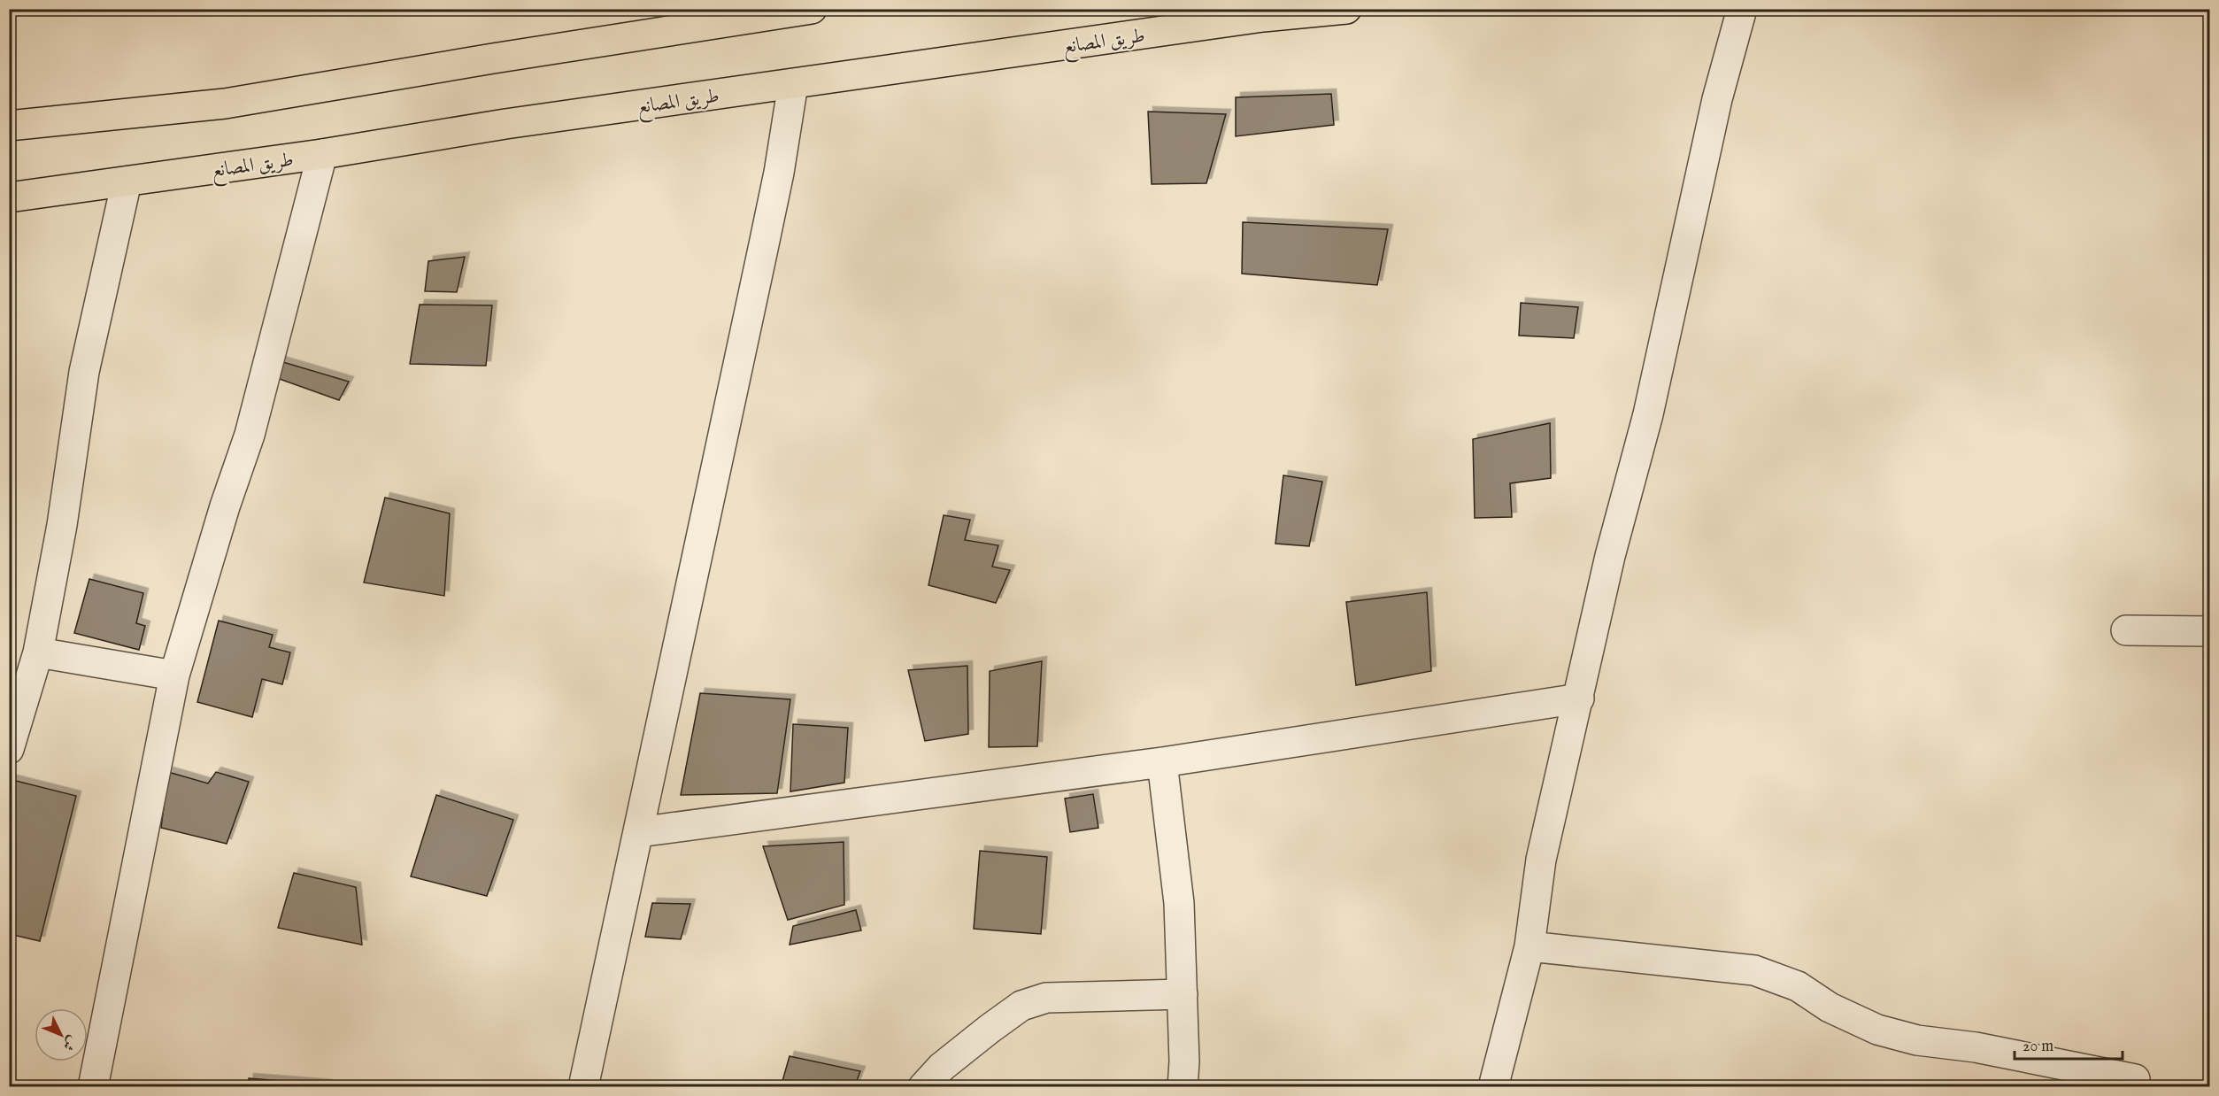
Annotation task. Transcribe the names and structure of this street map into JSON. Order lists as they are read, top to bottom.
{
  "streets": {
    "main road": ["طريق المصانع"]
  },
  "scale_bar": "20 m",
  "north": "bottom right"
}
